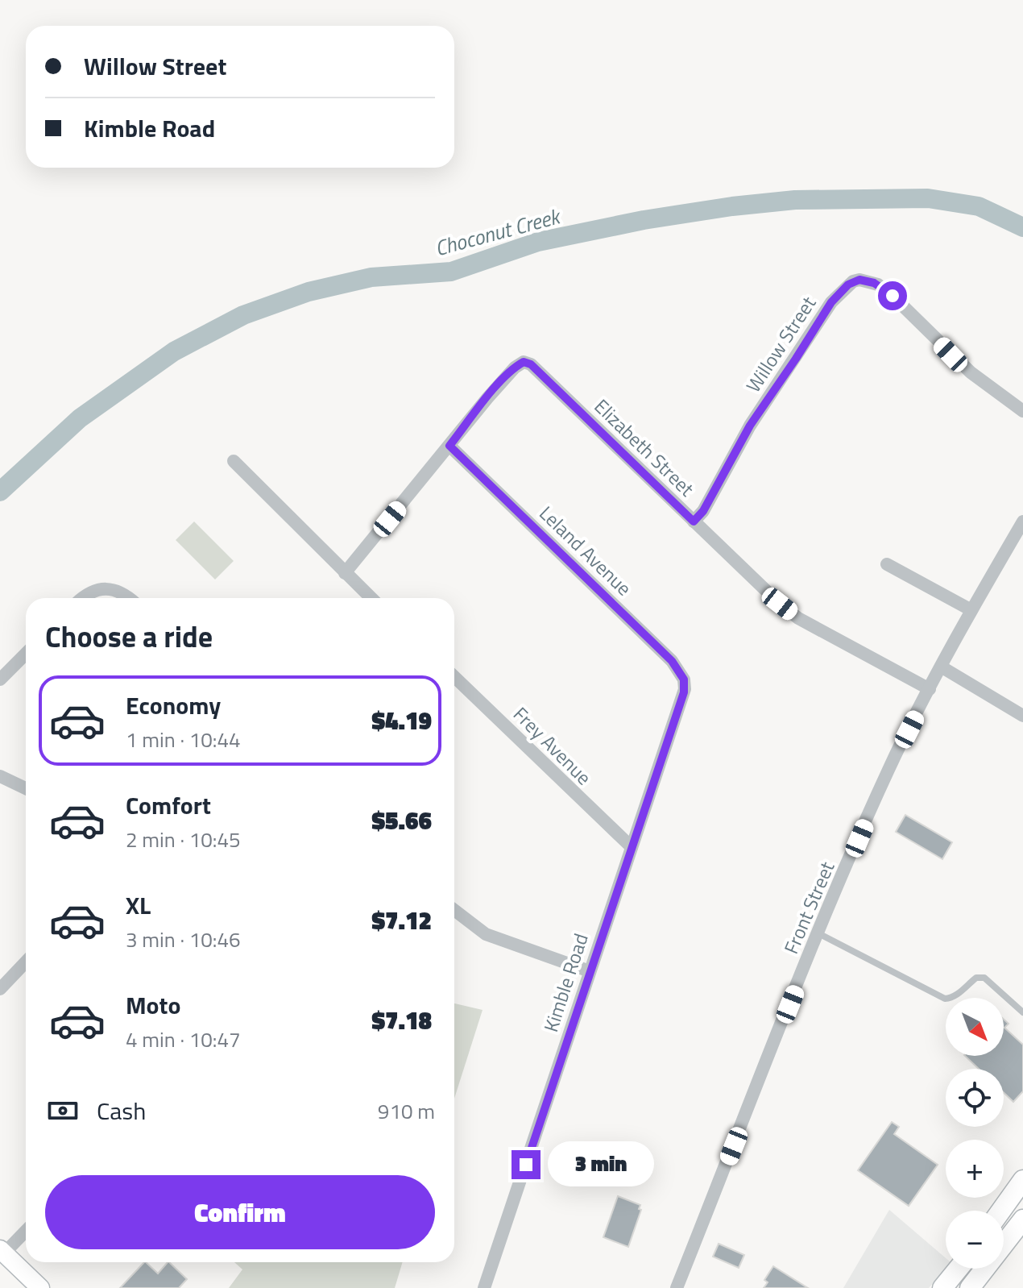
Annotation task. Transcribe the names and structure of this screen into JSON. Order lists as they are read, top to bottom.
{
  "streets": {
    "street": [
      "Willow Street",
      "Elizabeth Street",
      "Leland Avenue",
      "Frey Avenue",
      "Front Street",
      "Kimble Road"
    ]
  },
  "crossings": [
    ["Willow Street", "Elizabeth Street"],
    ["Elizabeth Street", "Leland Avenue"],
    ["Elizabeth Street", "Front Street"],
    ["Leland Avenue", "Kimble Road"],
    ["Frey Avenue", "Kimble Road"]
  ],
  "water": ["Choconut Creek"],
  "north": "bottom right",
  "page": {
    "banner": ["Willow Street", "Kimble Road"],
    "heading": "Choose a ride",
    "list": [
      {
        "name": "Economy",
        "note": "1 min · 10:44",
        "value": "$4.19"
      },
      {
        "name": "Comfort",
        "note": "2 min · 10:45",
        "value": "$5.66"
      },
      {
        "name": "XL",
        "note": "3 min · 10:46",
        "value": "$7.12"
      },
      {
        "name": "Moto",
        "note": "4 min · 10:47",
        "value": "$7.18"
      }
    ],
    "map_buttons": ["+", "−"],
    "pay": ["Cash", "910 m"],
    "bubble": "3 min",
    "buttons": "Confirm"
  }
}
